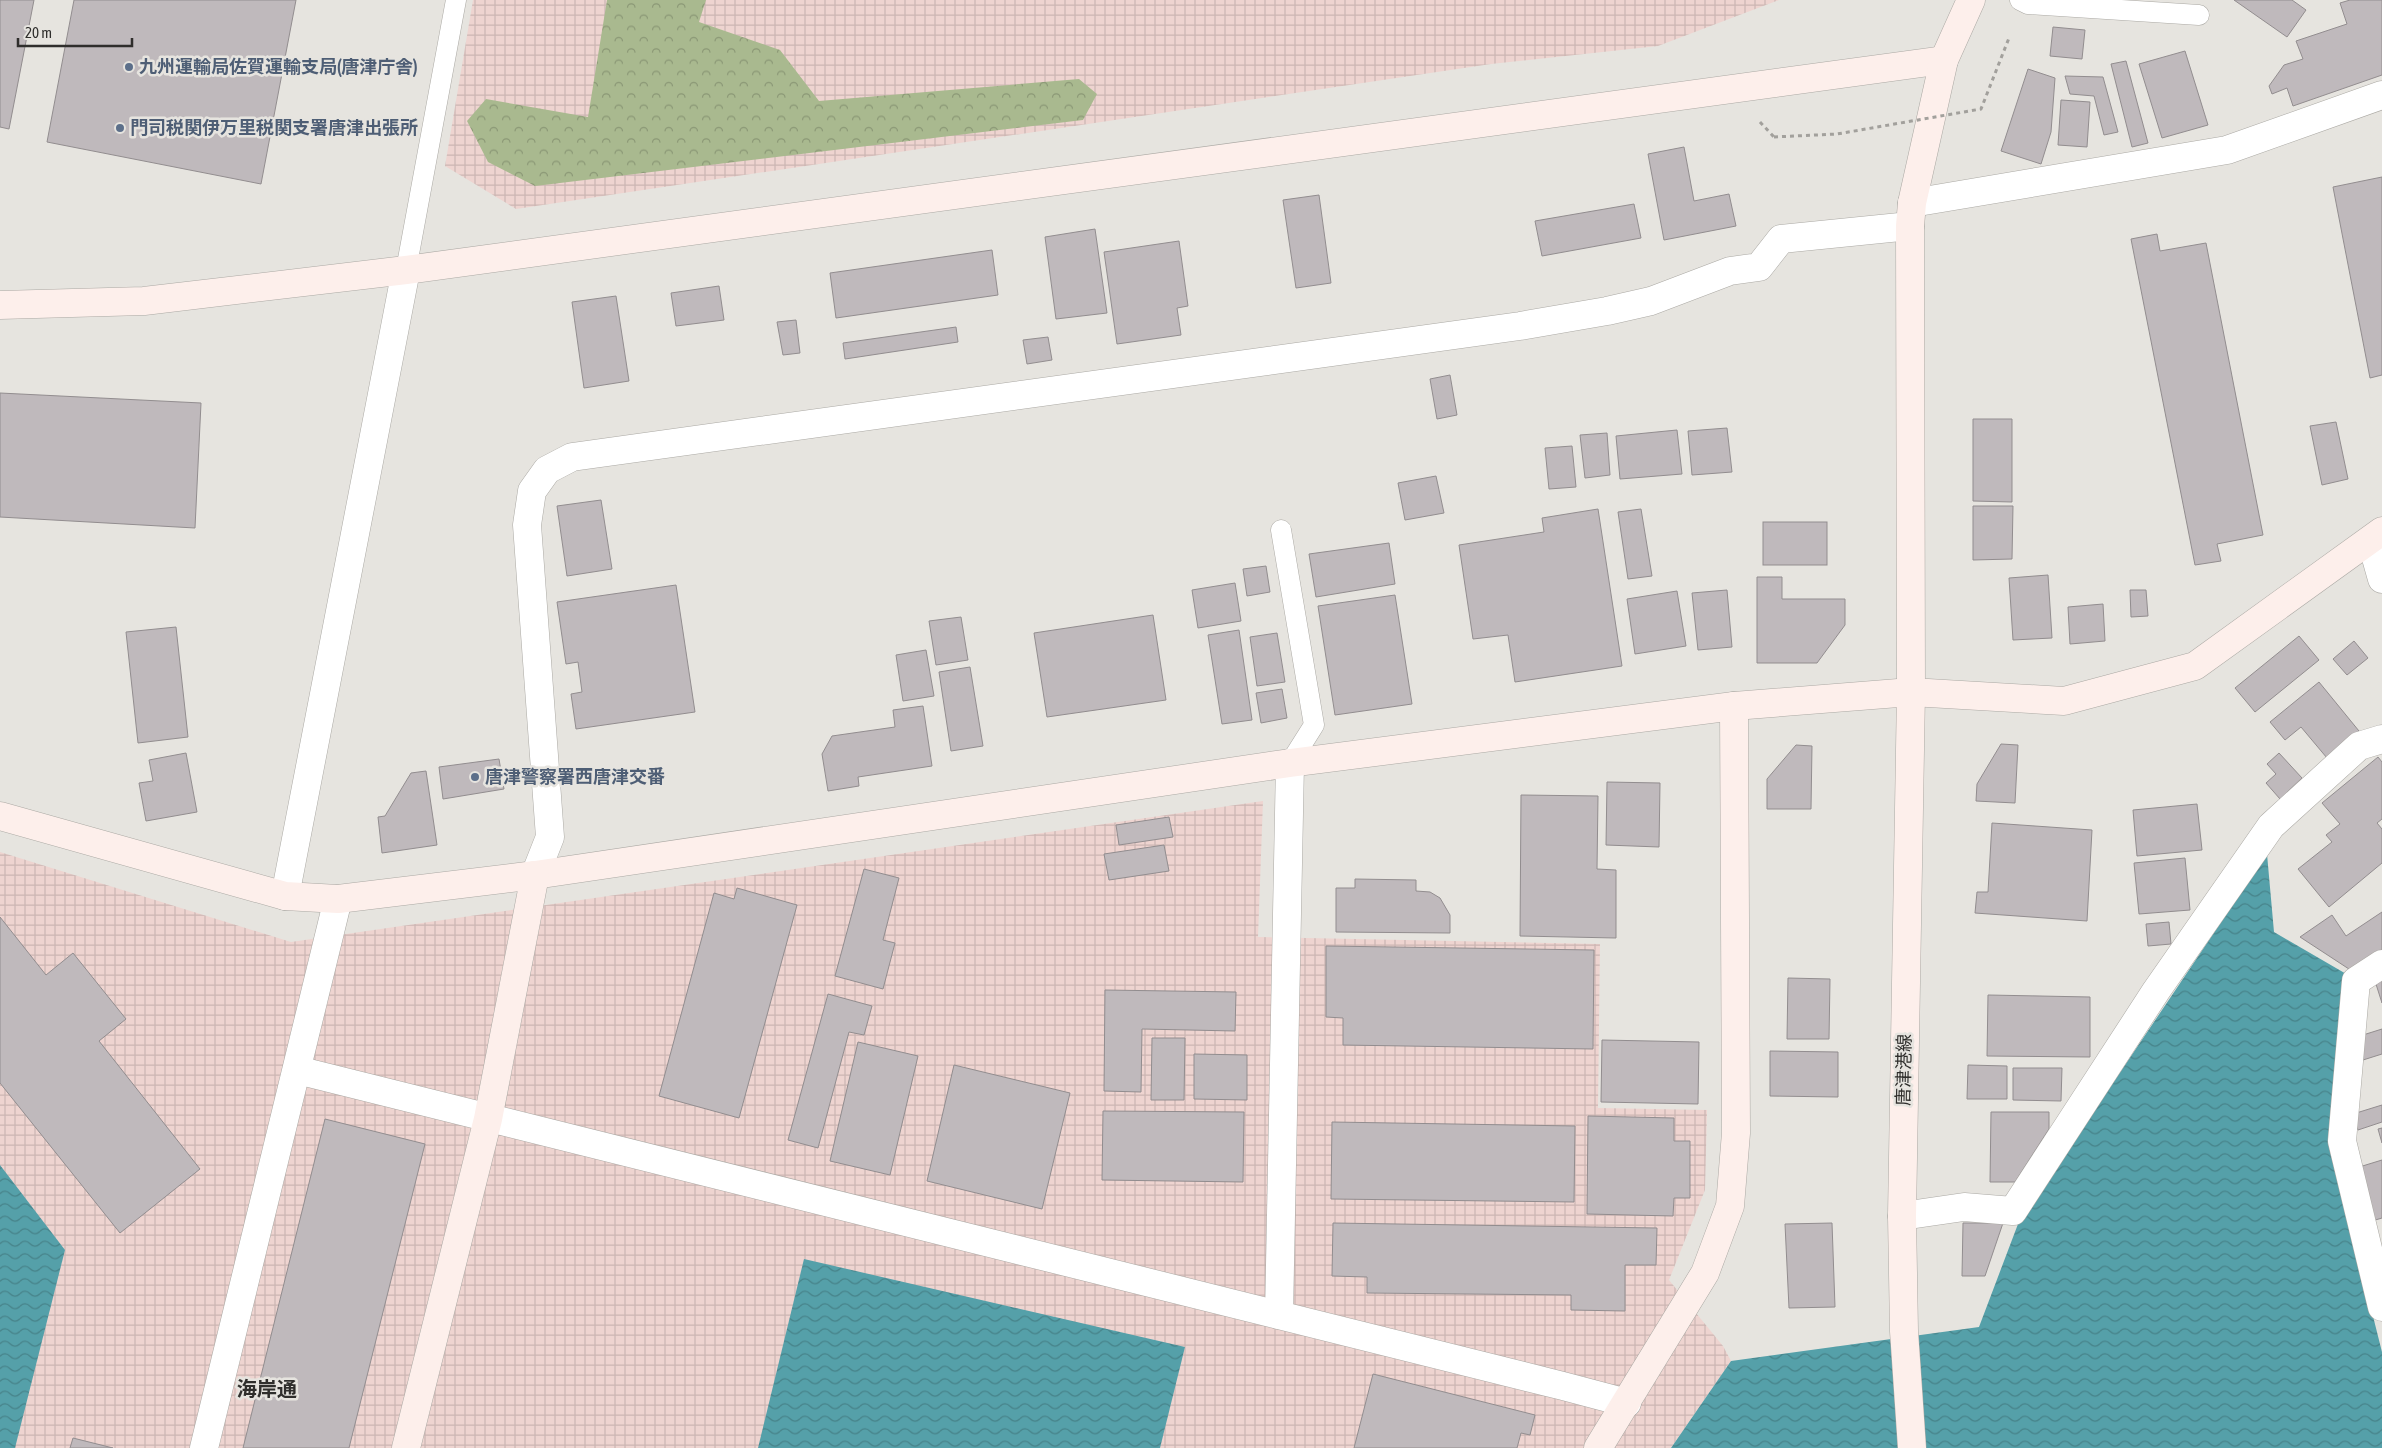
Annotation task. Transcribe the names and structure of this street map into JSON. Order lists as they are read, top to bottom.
{
  "streets": {
    "street": ["唐津港線"]
  },
  "districts": ["海岸通"],
  "places": ["九州運輸局佐賀運輸支局(唐津庁舎)", "門司税関伊万里税関支署唐津出張所", "唐津警察署西唐津交番"],
  "scale_bar": "20 m"
}
